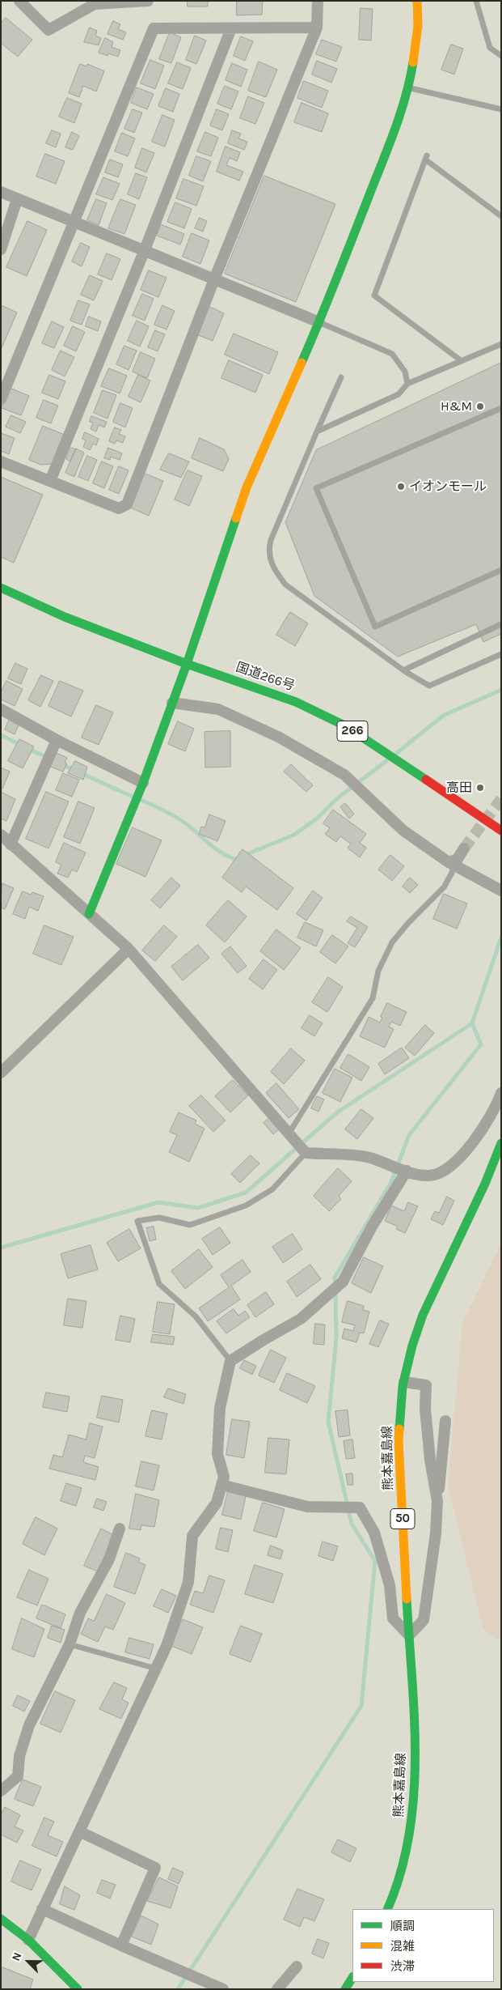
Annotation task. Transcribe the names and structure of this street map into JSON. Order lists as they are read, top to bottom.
{
  "streets": {
    "main road": [
      "国道266号",
      "266",
      "熊本嘉島線",
      "50"
    ]
  },
  "places": ["H&M", "イオンモール", "高田"],
  "legend": ["順調", "混雑", "渋滞"],
  "north": "top left"
}
